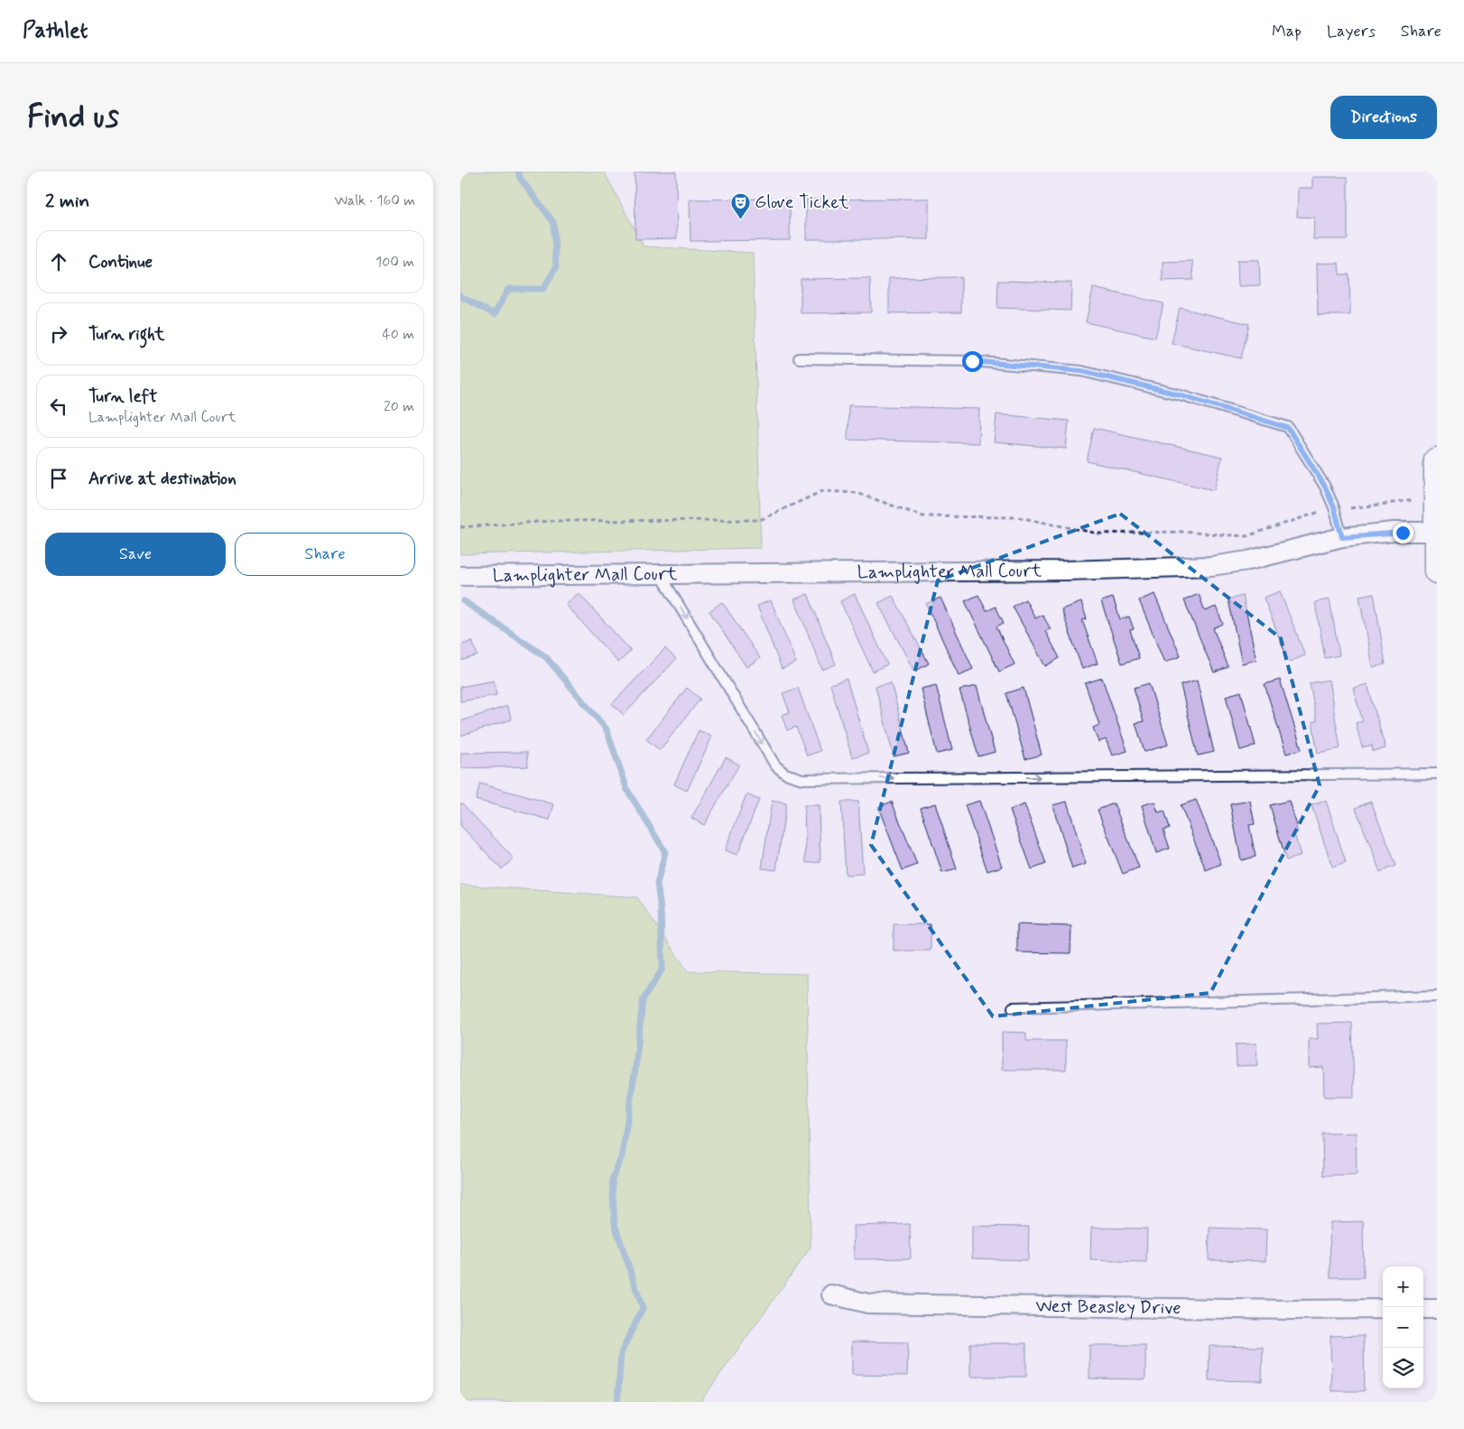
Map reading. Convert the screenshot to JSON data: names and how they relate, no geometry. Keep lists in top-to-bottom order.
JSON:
{
  "streets": {
    "street": ["Lamplighter Mall Court", "West Beasley Drive"]
  },
  "places": {
    "theatre": ["Glove Ticket"]
  },
  "page": {
    "header": "Pathlet",
    "nav": ["Map", "Layers", "Share"],
    "buttons": [
      "Directions",
      ["Save", "Share"]
    ],
    "title": "Find us",
    "heading": ["2 min", "Walk · 160 m"],
    "list": [
      ["Continue", "100 m"],
      ["Turn right", "40 m"],
      ["Turn left", "Lamplighter Mall Court", "20 m"],
      "Arrive at destination"
    ],
    "map_buttons": ["+", "−"]
  }
}
